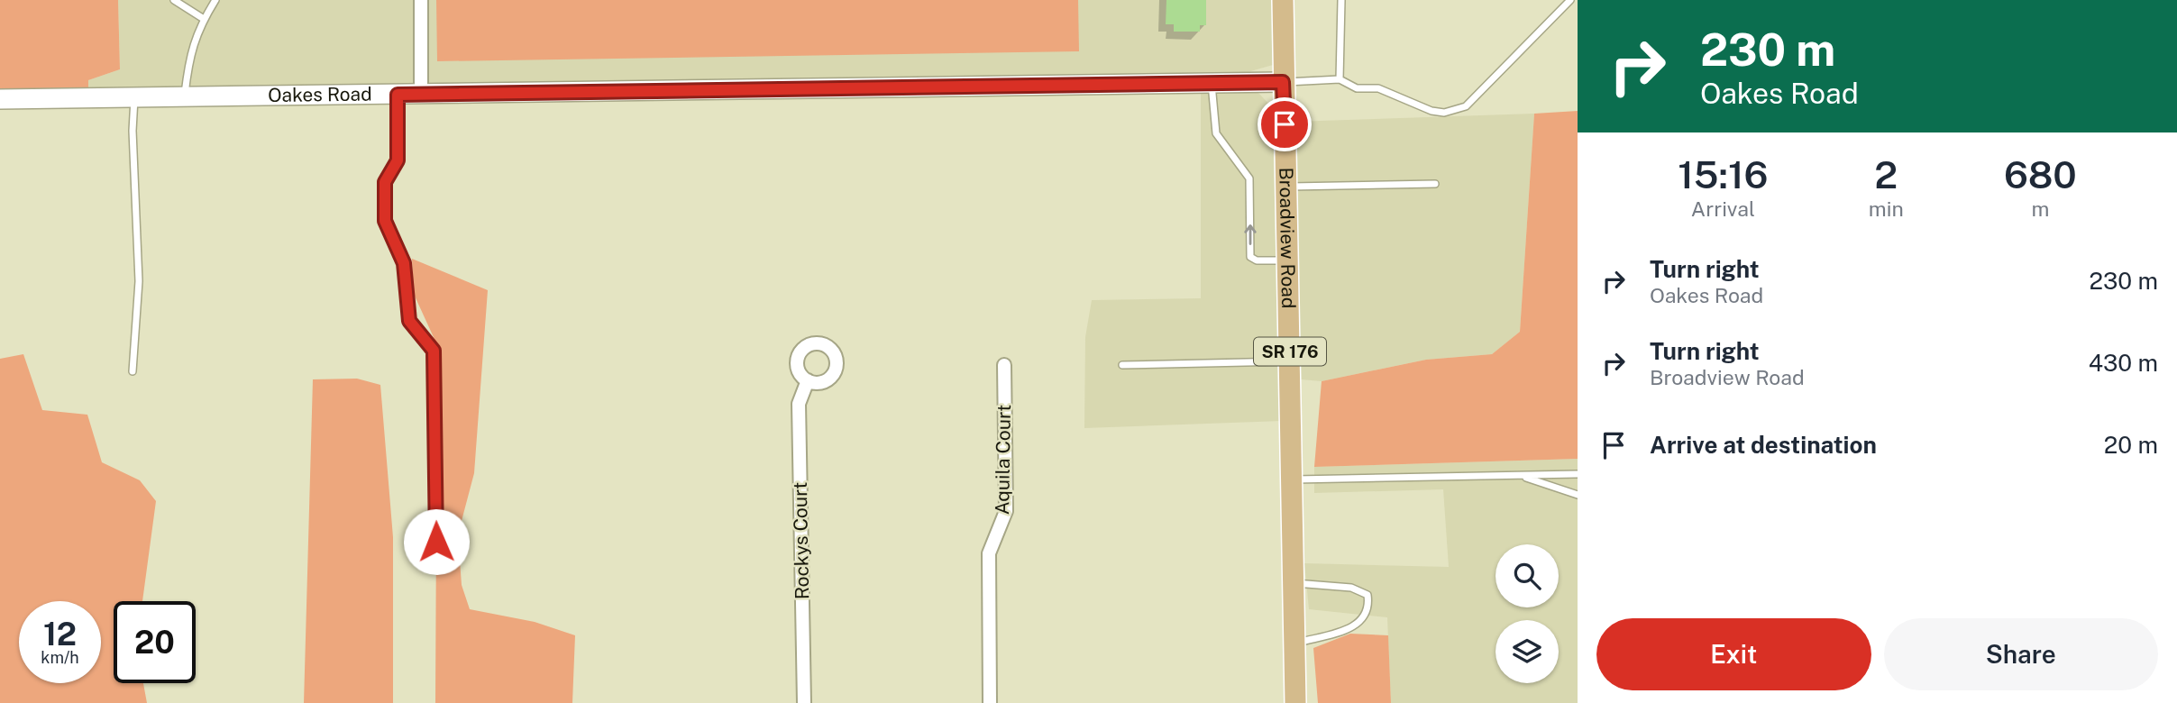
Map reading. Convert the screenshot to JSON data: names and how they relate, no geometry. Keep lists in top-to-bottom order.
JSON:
{
  "streets": {
    "main road": ["Broadview Road", "SR 176"],
    "street": ["Oakes Road", "Aquila Court", "Rockys Court"]
  },
  "crossings": [
    ["Oakes Road", "Broadview Road"]
  ],
  "page": {
    "turn": ["230 m", "Oakes Road"],
    "eta": [
      "15:16",
      "Arrival",
      "2",
      "min",
      "680",
      "m"
    ],
    "list": [
      {
        "name": "Turn right",
        "note": "Oakes Road",
        "value": "230 m"
      },
      {
        "name": "Turn right",
        "note": "Broadview Road",
        "value": "430 m"
      },
      {
        "name": "Arrive at destination",
        "value": "20 m"
      }
    ],
    "speed": "12 km/h",
    "limit": "20",
    "buttons": ["Exit", "Share"]
  }
}
